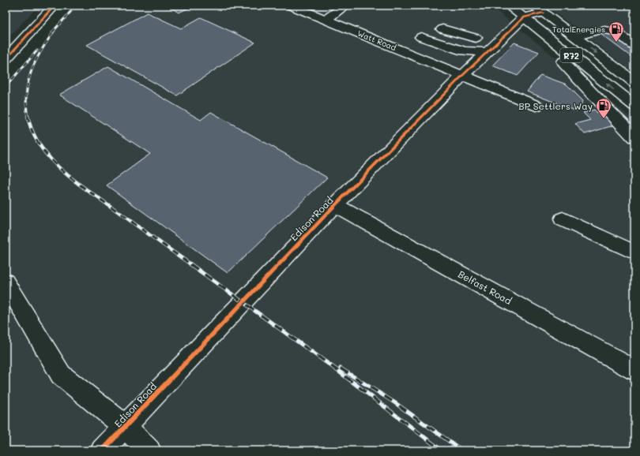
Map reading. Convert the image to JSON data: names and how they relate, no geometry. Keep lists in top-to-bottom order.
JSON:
{
  "streets": {
    "street": [
      "Watt Road",
      "R72",
      "Edison Road",
      "Belfast Road"
    ]
  },
  "crossings": [
    ["Watt Road", "Edison Road"],
    ["R72", "Edison Road"],
    ["Edison Road", "Belfast Road"]
  ],
  "places": {
    "fuel station": ["TotalEnergies", "BP Settlers Way"]
  }
}
